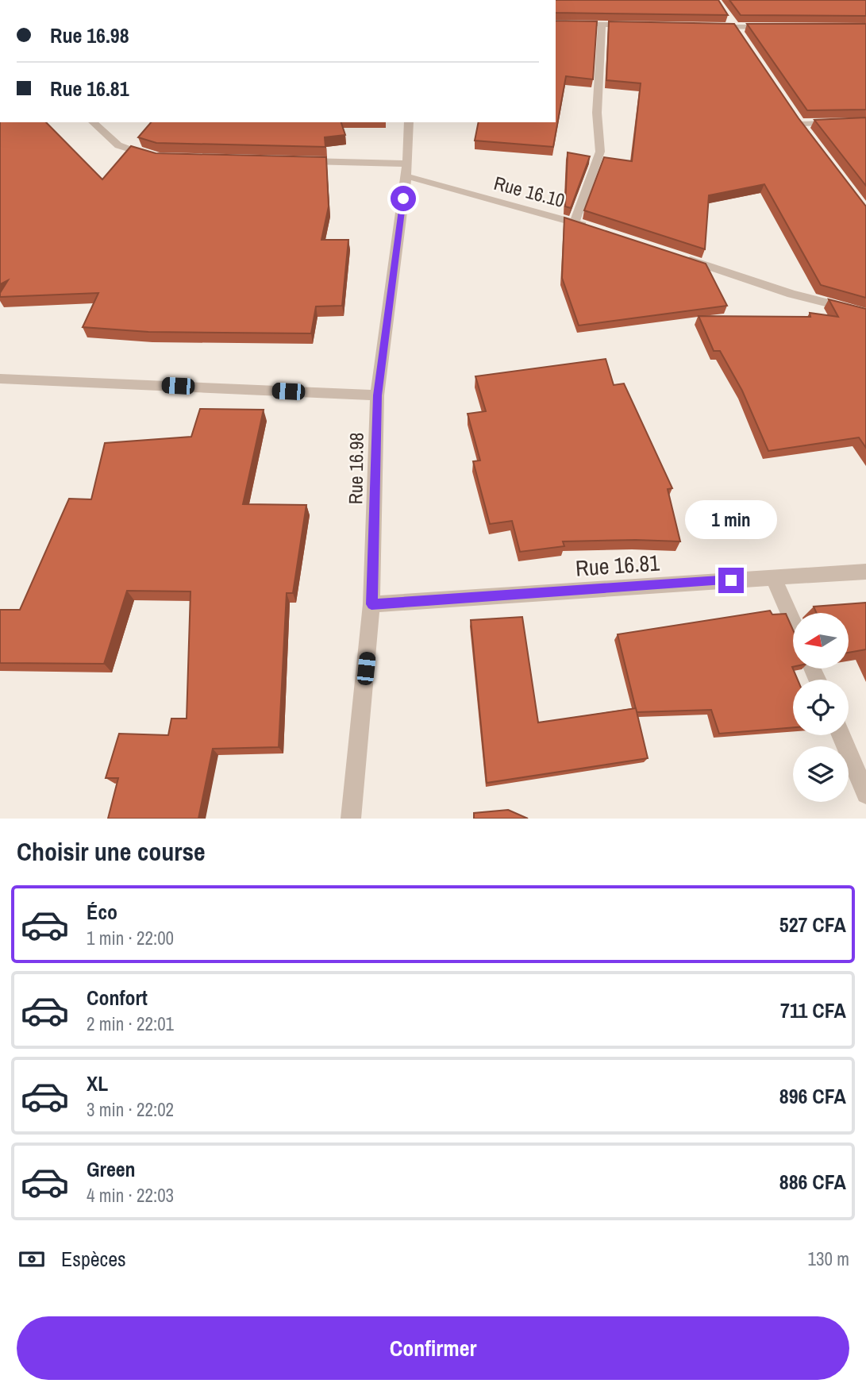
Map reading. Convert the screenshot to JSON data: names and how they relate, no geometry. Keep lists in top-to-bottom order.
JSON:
{
  "streets": {
    "street": ["Rue 16.10", "Rue 16.98", "Rue 16.81"]
  },
  "crossings": [
    ["Rue 16.10", "Rue 16.98"],
    ["Rue 16.98", "Rue 16.81"]
  ],
  "north": "left",
  "page": {
    "banner": ["Rue 16.98", "Rue 16.81"],
    "bubble": "1 min",
    "heading": "Choisir une course",
    "list": [
      {
        "name": "Éco",
        "note": "1 min · 22:00",
        "value": "527 CFA"
      },
      {
        "name": "Confort",
        "note": "2 min · 22:01",
        "value": "711 CFA"
      },
      {
        "name": "XL",
        "note": "3 min · 22:02",
        "value": "896 CFA"
      },
      {
        "name": "Green",
        "note": "4 min · 22:03",
        "value": "886 CFA"
      }
    ],
    "pay": ["Espèces", "130 m"],
    "buttons": "Confirmer"
  }
}
